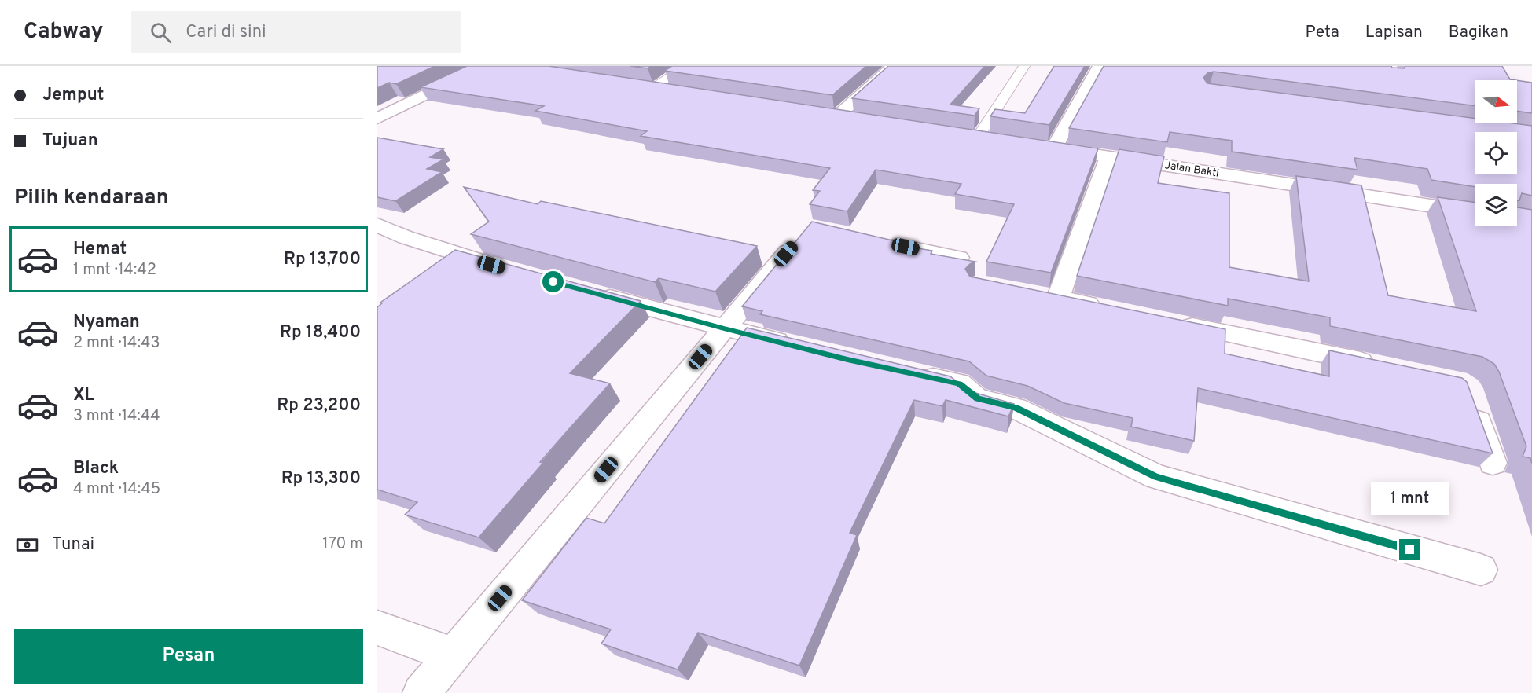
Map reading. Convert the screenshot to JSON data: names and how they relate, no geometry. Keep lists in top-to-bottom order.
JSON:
{
  "streets": {
    "street": ["Jalan Bakti"]
  },
  "north": "right",
  "page": {
    "header": "Cabway",
    "search": "Cari di sini",
    "nav": ["Peta", "Lapisan", "Bagikan"],
    "banner": ["Jemput", "Tujuan"],
    "heading": "Pilih kendaraan",
    "list": [
      {
        "name": "Hemat",
        "note": "1 mnt · 14:42",
        "value": "Rp 13,700"
      },
      {
        "name": "Nyaman",
        "note": "2 mnt · 14:43",
        "value": "Rp 18,400"
      },
      {
        "name": "XL",
        "note": "3 mnt · 14:44",
        "value": "Rp 23,200"
      },
      {
        "name": "Black",
        "note": "4 mnt · 14:45",
        "value": "Rp 13,300"
      }
    ],
    "bubble": "1 mnt",
    "pay": ["Tunai", "170 m"],
    "buttons": "Pesan"
  }
}
